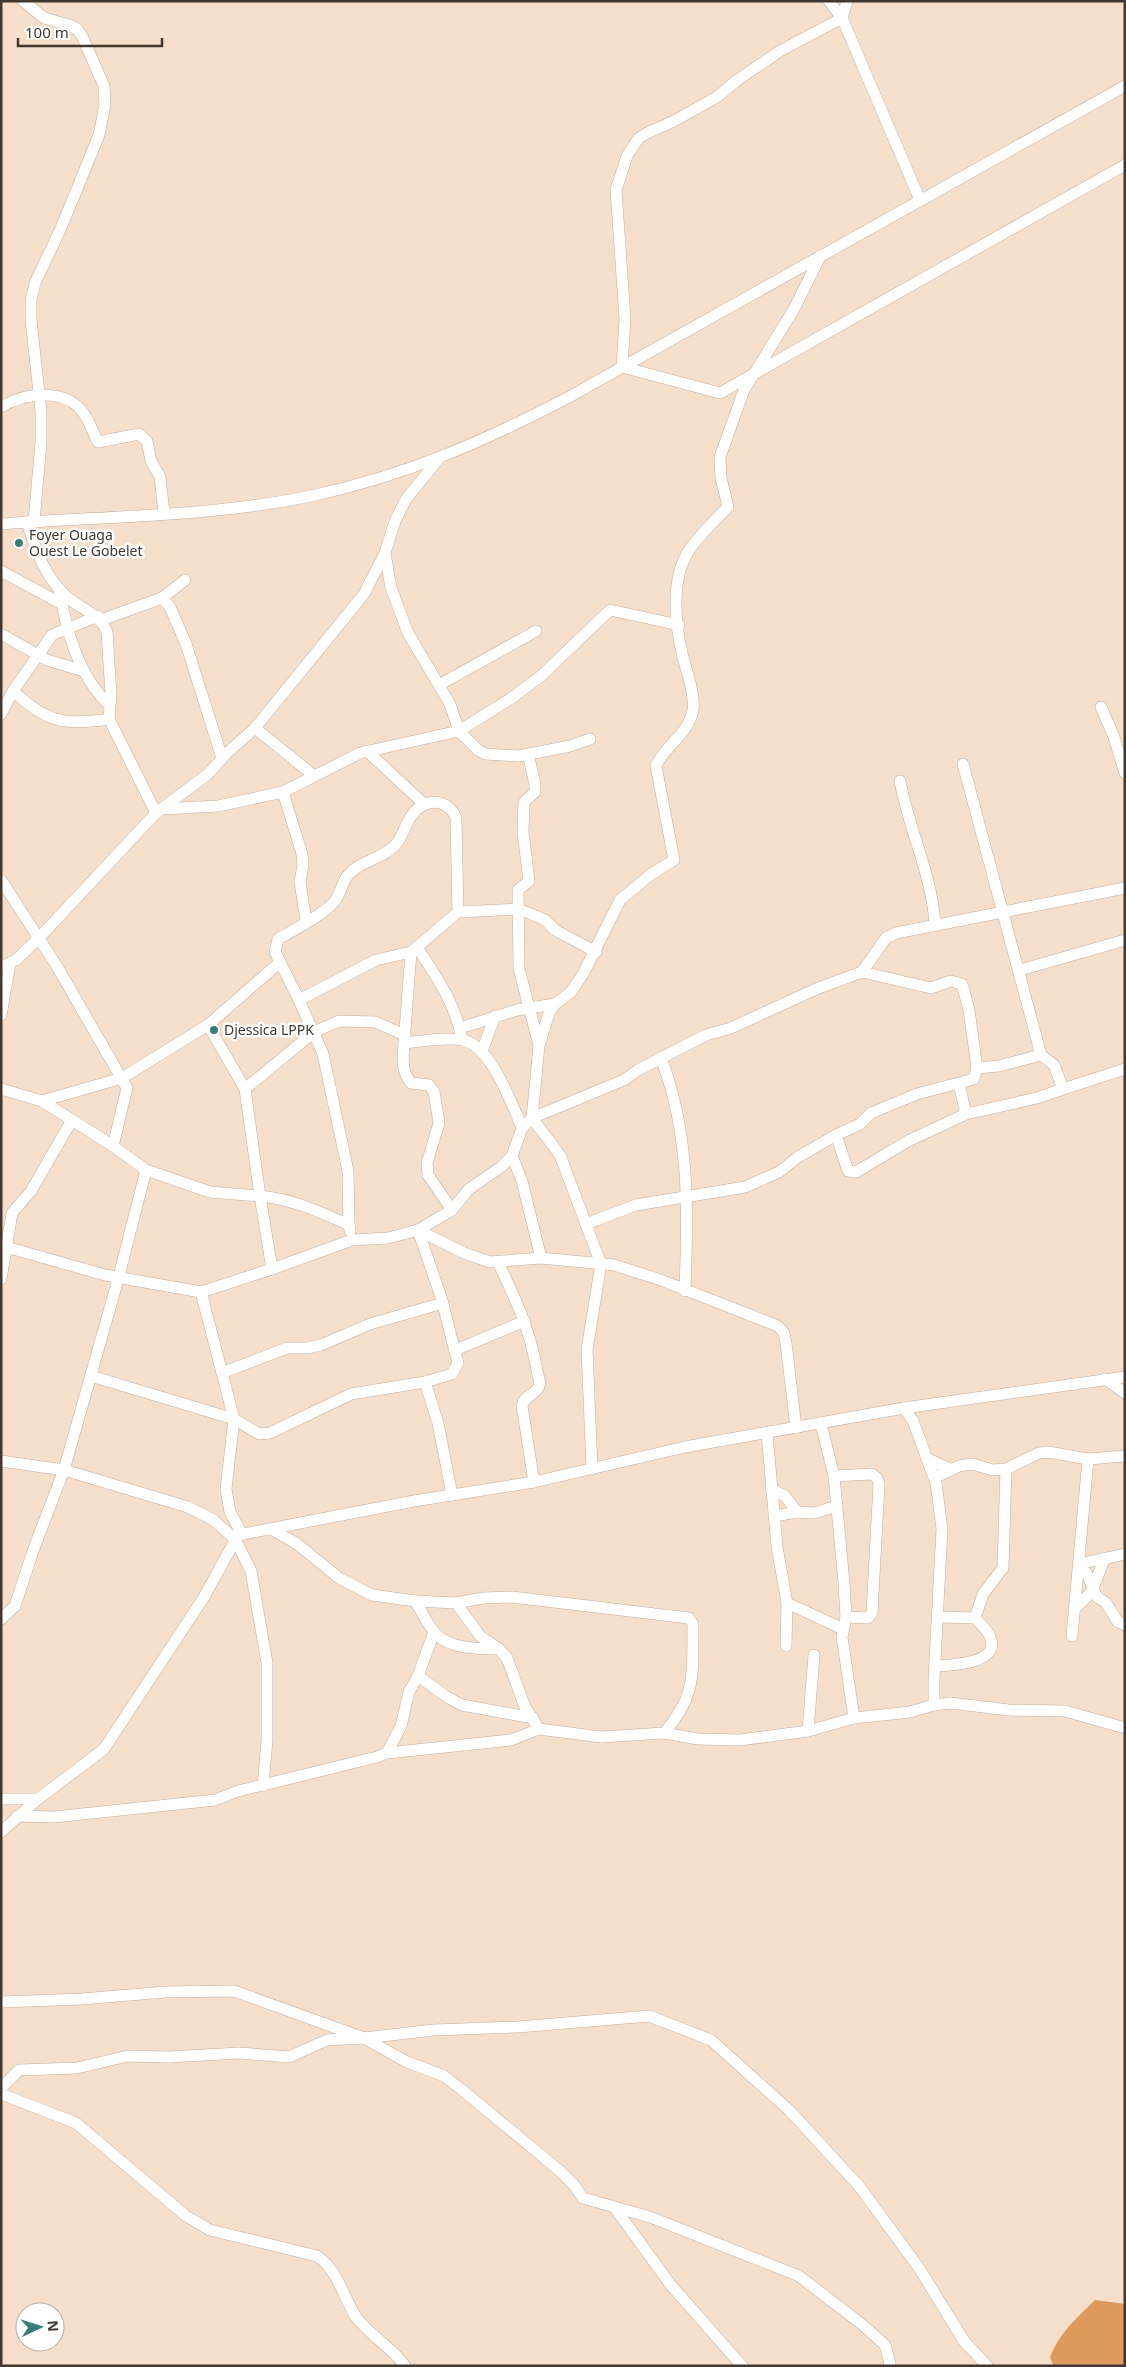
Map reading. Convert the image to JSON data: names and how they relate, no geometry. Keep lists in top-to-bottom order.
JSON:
{
  "places": ["Foyer Ouaga Ouest Le Gobelet", "Djessica LPPK"],
  "scale_bar": "100 m",
  "north": "right"
}
